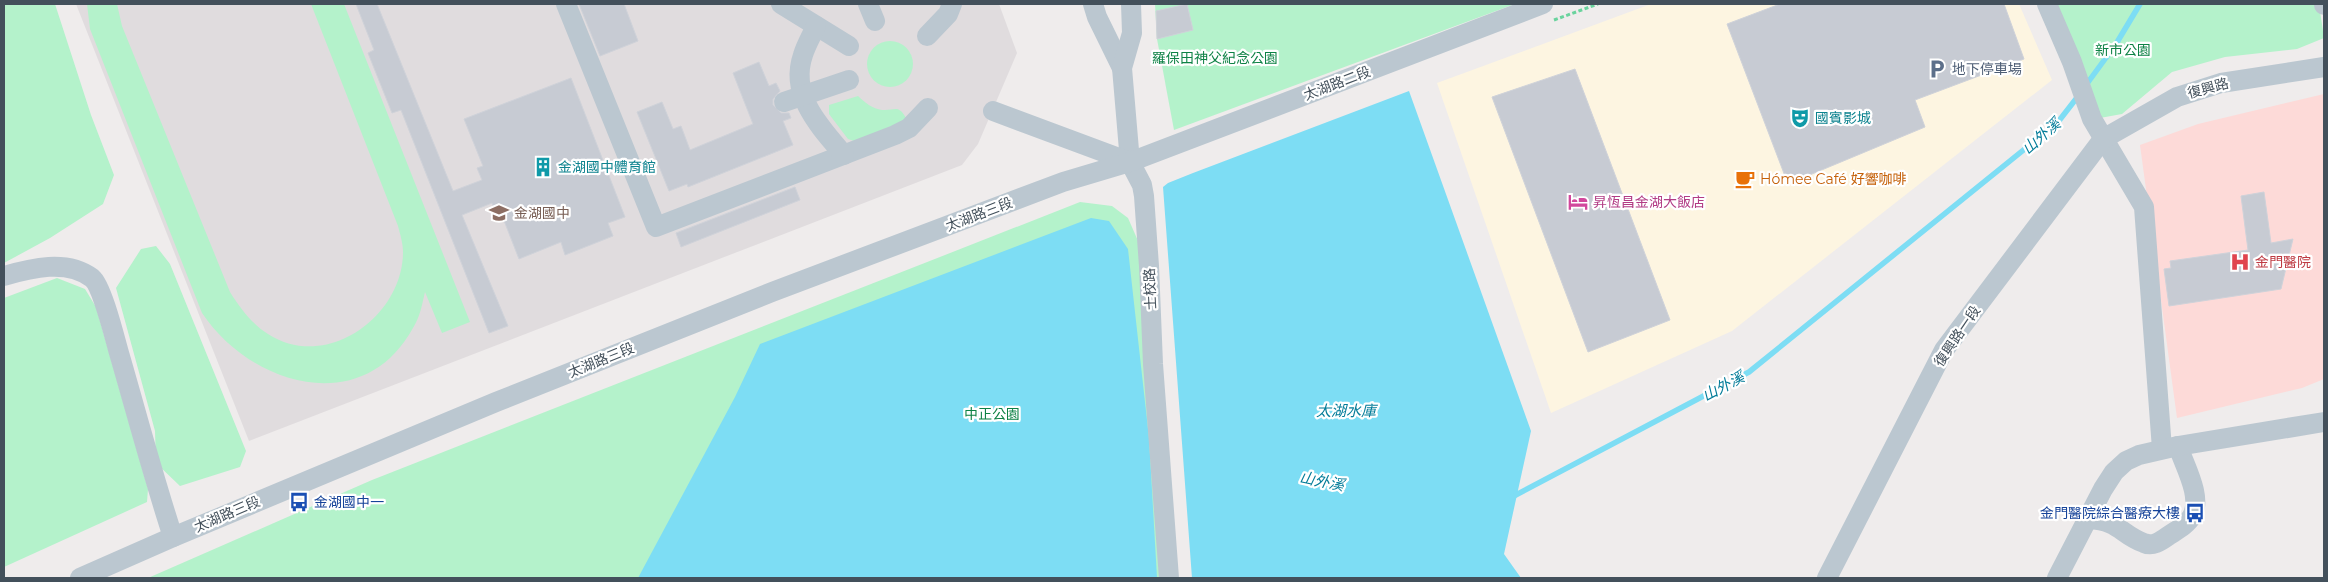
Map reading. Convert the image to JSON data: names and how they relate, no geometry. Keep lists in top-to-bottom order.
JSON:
{
  "streets": {
    "street": [
      "太湖路二段",
      "復興路",
      "太湖路三段",
      "士校路",
      "復興路一段"
    ]
  },
  "crossings": [
    ["太湖路二段", "太湖路三段"],
    ["太湖路二段", "士校路"],
    ["復興路", "復興路一段"],
    ["太湖路三段", "士校路"]
  ],
  "water": ["山外溪", "太湖水庫"],
  "parks": ["新市公園", "羅保田神父紀念公園", "中正公園"],
  "places": {
    "parking": ["地下停車場"],
    "theatre": ["國賓影城"],
    "building": ["金湖國中體育館"],
    "cafe": ["Hómee Café 好響咖啡"],
    "hotel": ["昇恆昌金湖大飯店"],
    "school or university": ["金湖國中"],
    "hospital": ["金門醫院"],
    "bus stop": ["金湖國中一", "金門醫院綜合醫療大樓"]
  }
}
